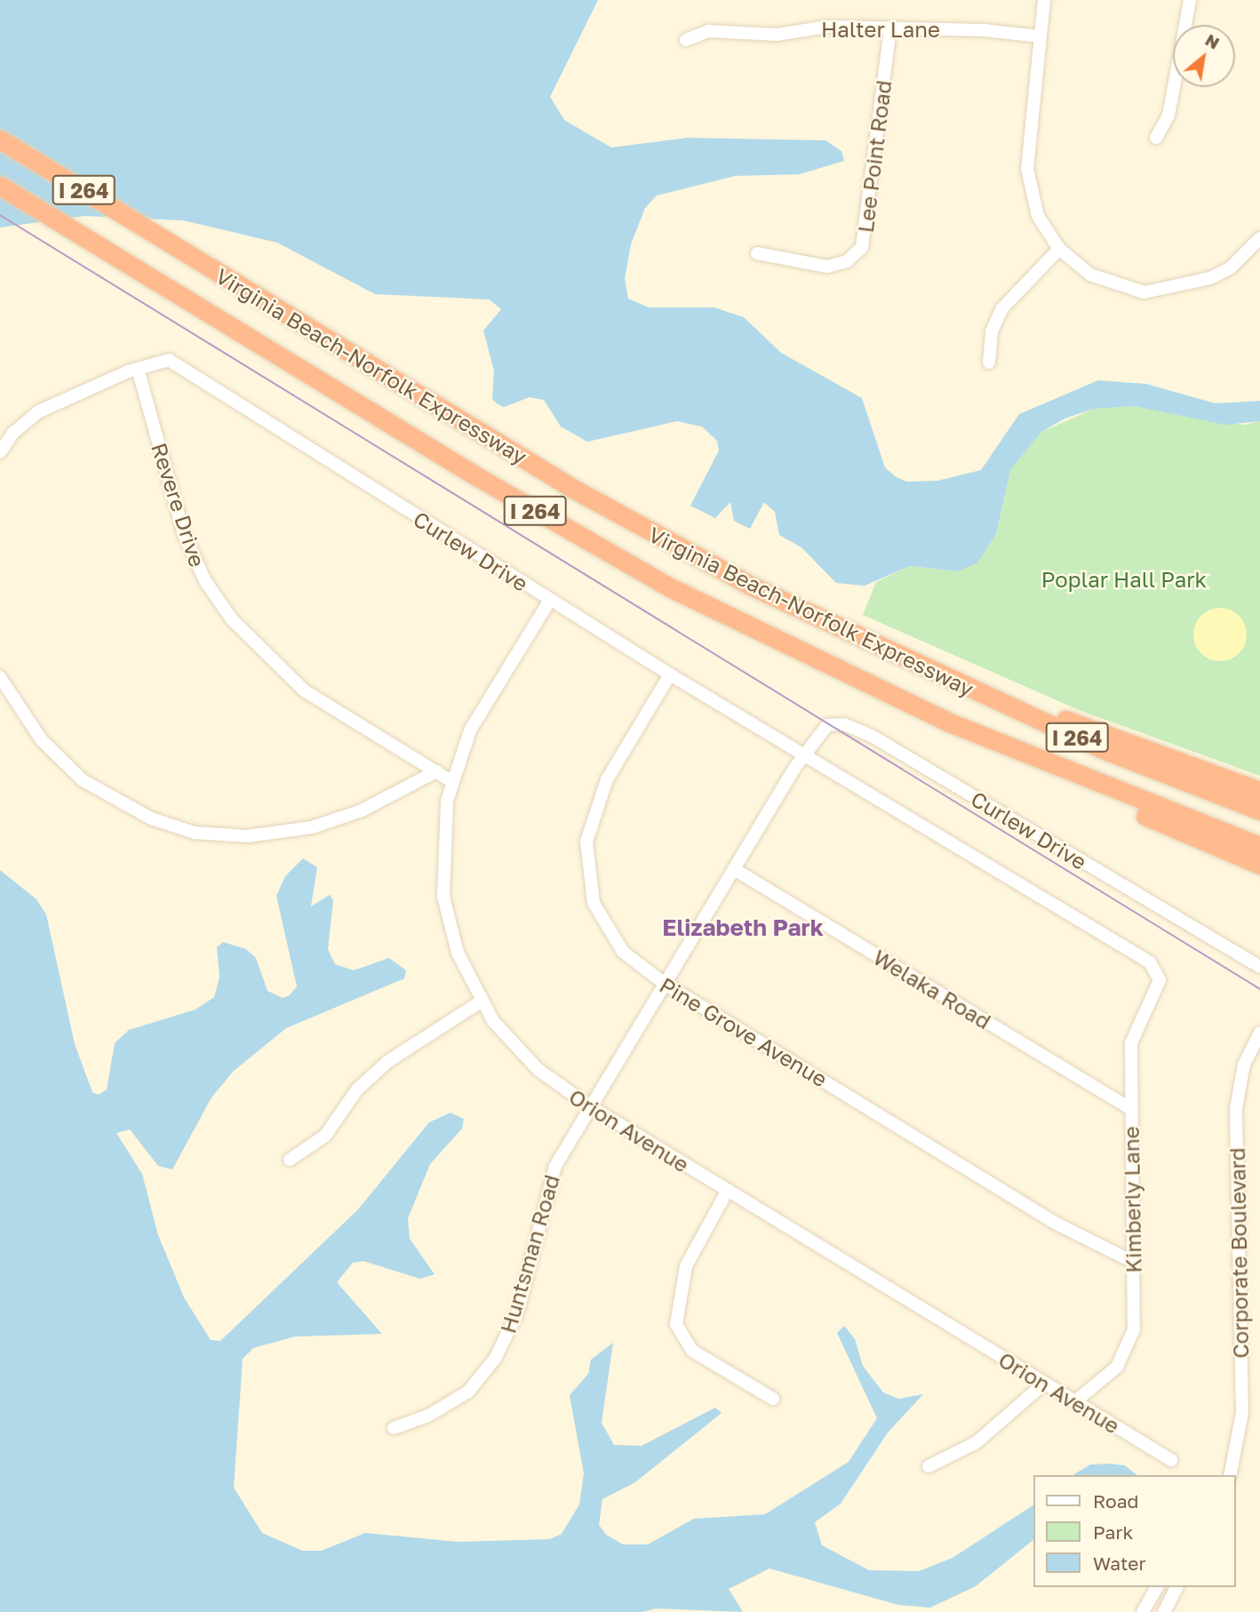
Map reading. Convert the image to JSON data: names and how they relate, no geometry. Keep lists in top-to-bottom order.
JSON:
{
  "streets": {
    "highway": ["I 264", "Virginia Beach-Norfolk Expressway"],
    "street": [
      "Halter Lane",
      "Lee Point Road",
      "Revere Drive",
      "Curlew Drive",
      "Welaka Road",
      "Pine Grove Avenue",
      "Orion Avenue",
      "Kimberly Lane",
      "Corporate Boulevard",
      "Huntsman Road"
    ]
  },
  "crossings": [
    ["Halter Lane", "Lee Point Road"],
    ["Revere Drive", "Curlew Drive"],
    ["Revere Drive", "Orion Avenue"],
    ["Curlew Drive", "Pine Grove Avenue"],
    ["Curlew Drive", "Orion Avenue"],
    ["Curlew Drive", "Kimberly Lane"],
    ["Curlew Drive", "Huntsman Road"],
    ["Welaka Road", "Kimberly Lane"],
    ["Welaka Road", "Huntsman Road"],
    ["Pine Grove Avenue", "Kimberly Lane"],
    ["Pine Grove Avenue", "Huntsman Road"],
    ["Orion Avenue", "Kimberly Lane"],
    ["Orion Avenue", "Huntsman Road"]
  ],
  "districts": ["Elizabeth Park"],
  "parks": ["Poplar Hall Park"],
  "legend": ["Road", "Park", "Water"],
  "north": "top right"
}
